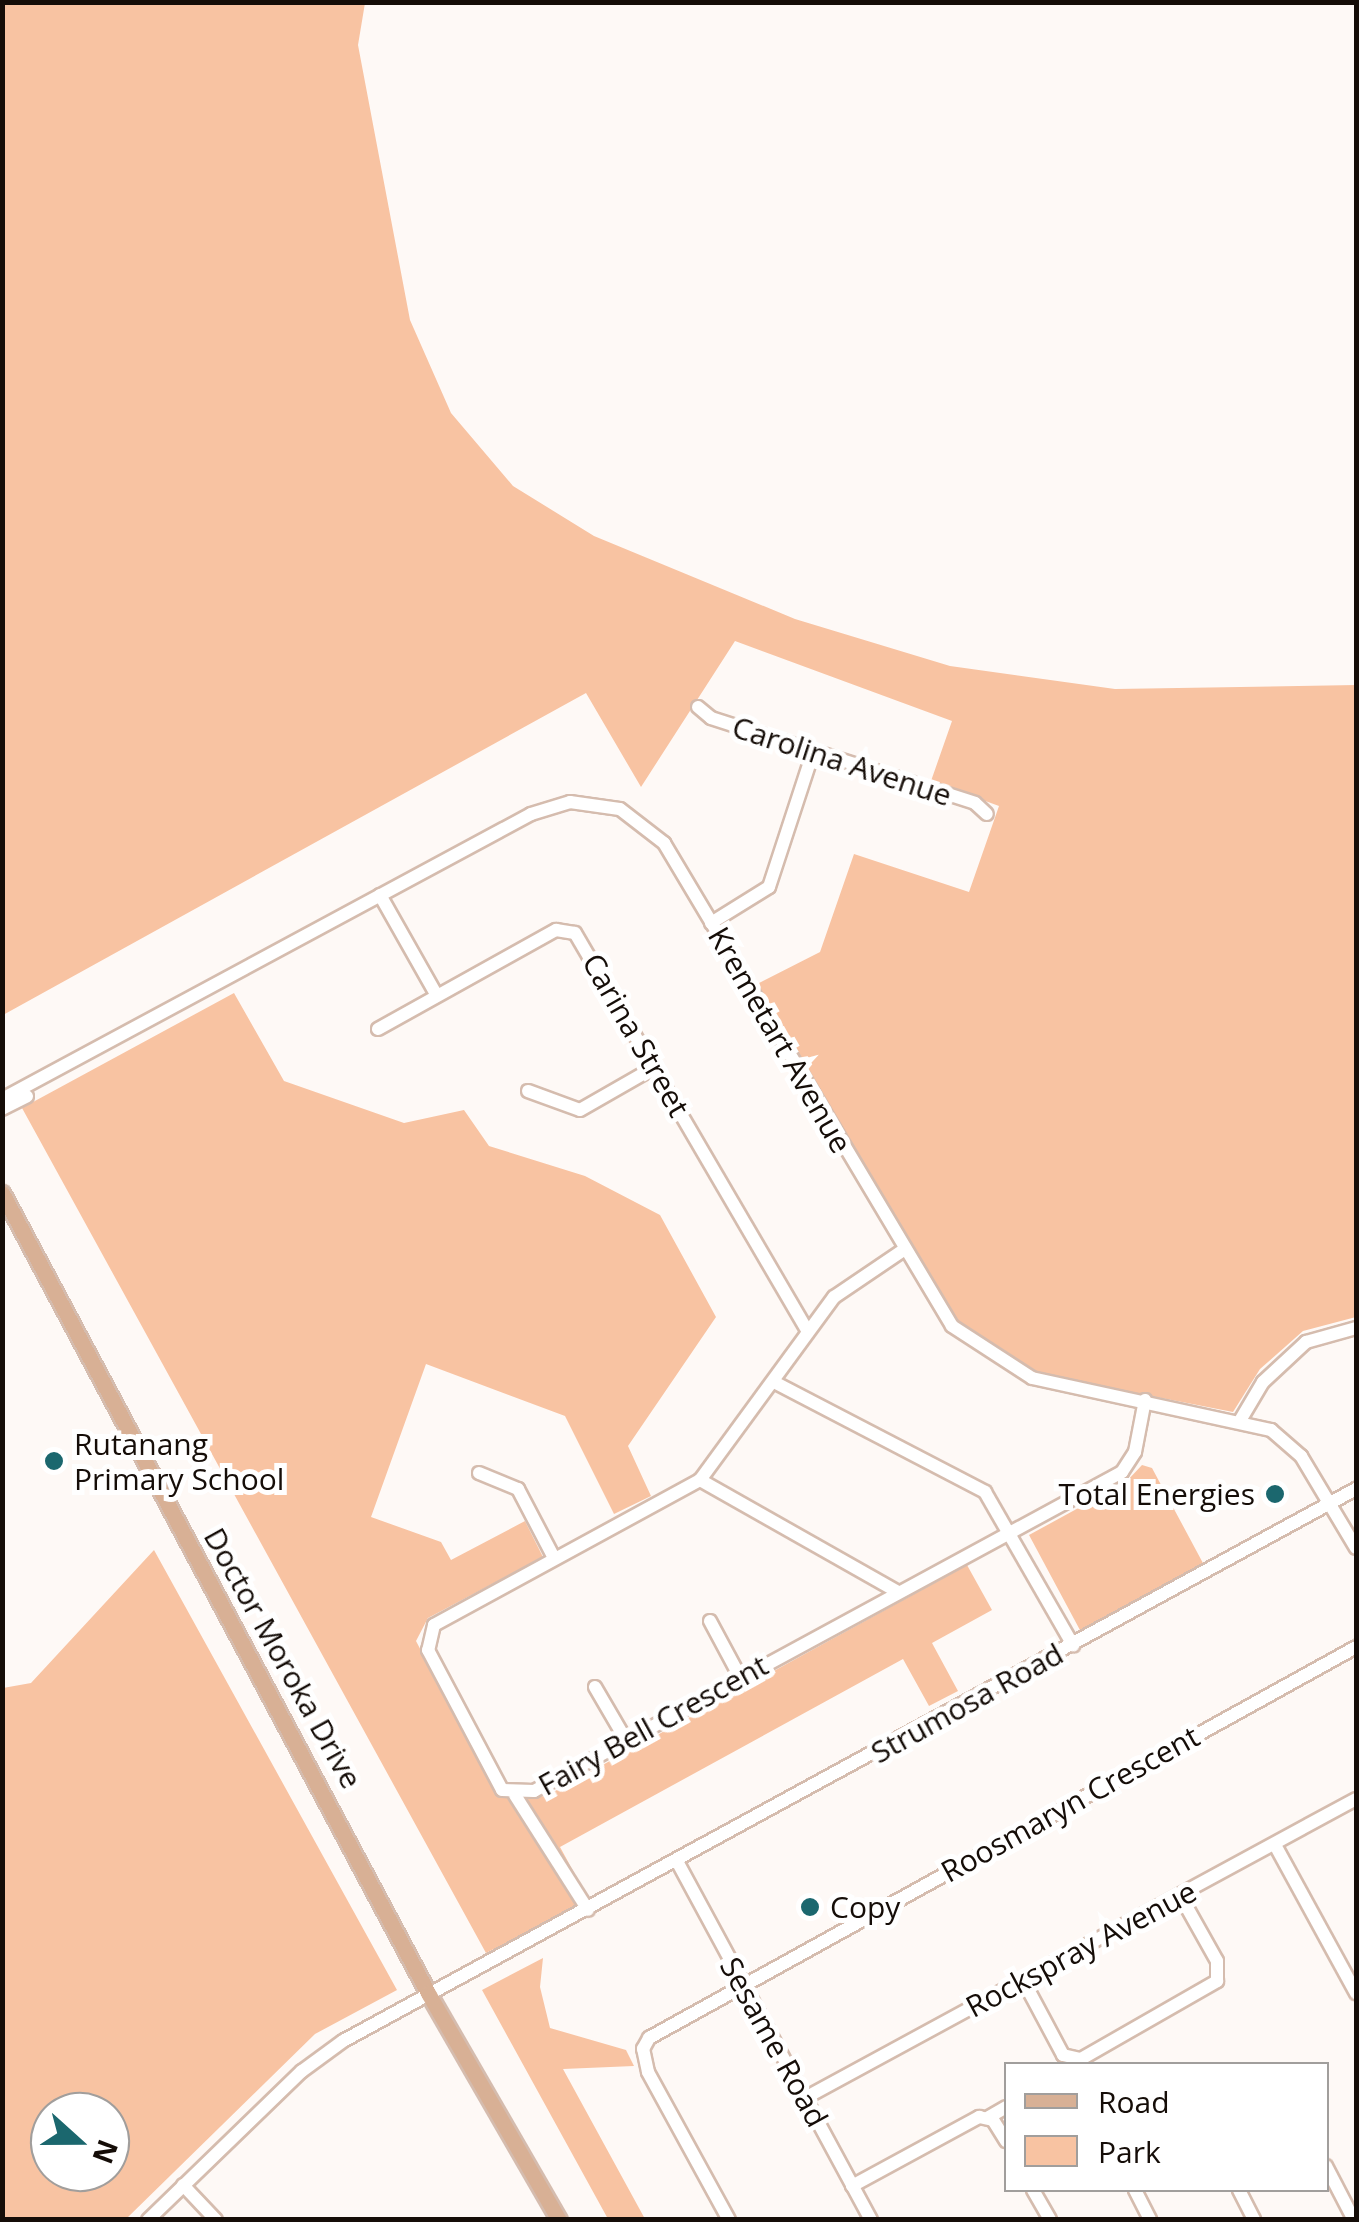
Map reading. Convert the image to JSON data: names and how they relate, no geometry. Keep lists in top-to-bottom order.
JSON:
{
  "streets": {
    "main road": ["Doctor Moroka Drive"],
    "street": [
      "Carolina Avenue",
      "Carina Street",
      "Kremetart Avenue",
      "Strumosa Road",
      "Fairy Bell Crescent",
      "Roosmaryn Crescent",
      "Rockspray Avenue",
      "Sesame Road"
    ]
  },
  "crossings": [
    ["Carina Street", "Fairy Bell Crescent"],
    ["Kremetart Avenue", "Strumosa Road"],
    ["Kremetart Avenue", "Fairy Bell Crescent"],
    ["Doctor Moroka Drive", "Strumosa Road"],
    ["Strumosa Road", "Sesame Road"],
    ["Roosmaryn Crescent", "Sesame Road"],
    ["Rockspray Avenue", "Sesame Road"]
  ],
  "places": ["Rutanang Primary School", "Total Energies", "Copy"],
  "legend": ["Road", "Park"],
  "north": "right"
}
